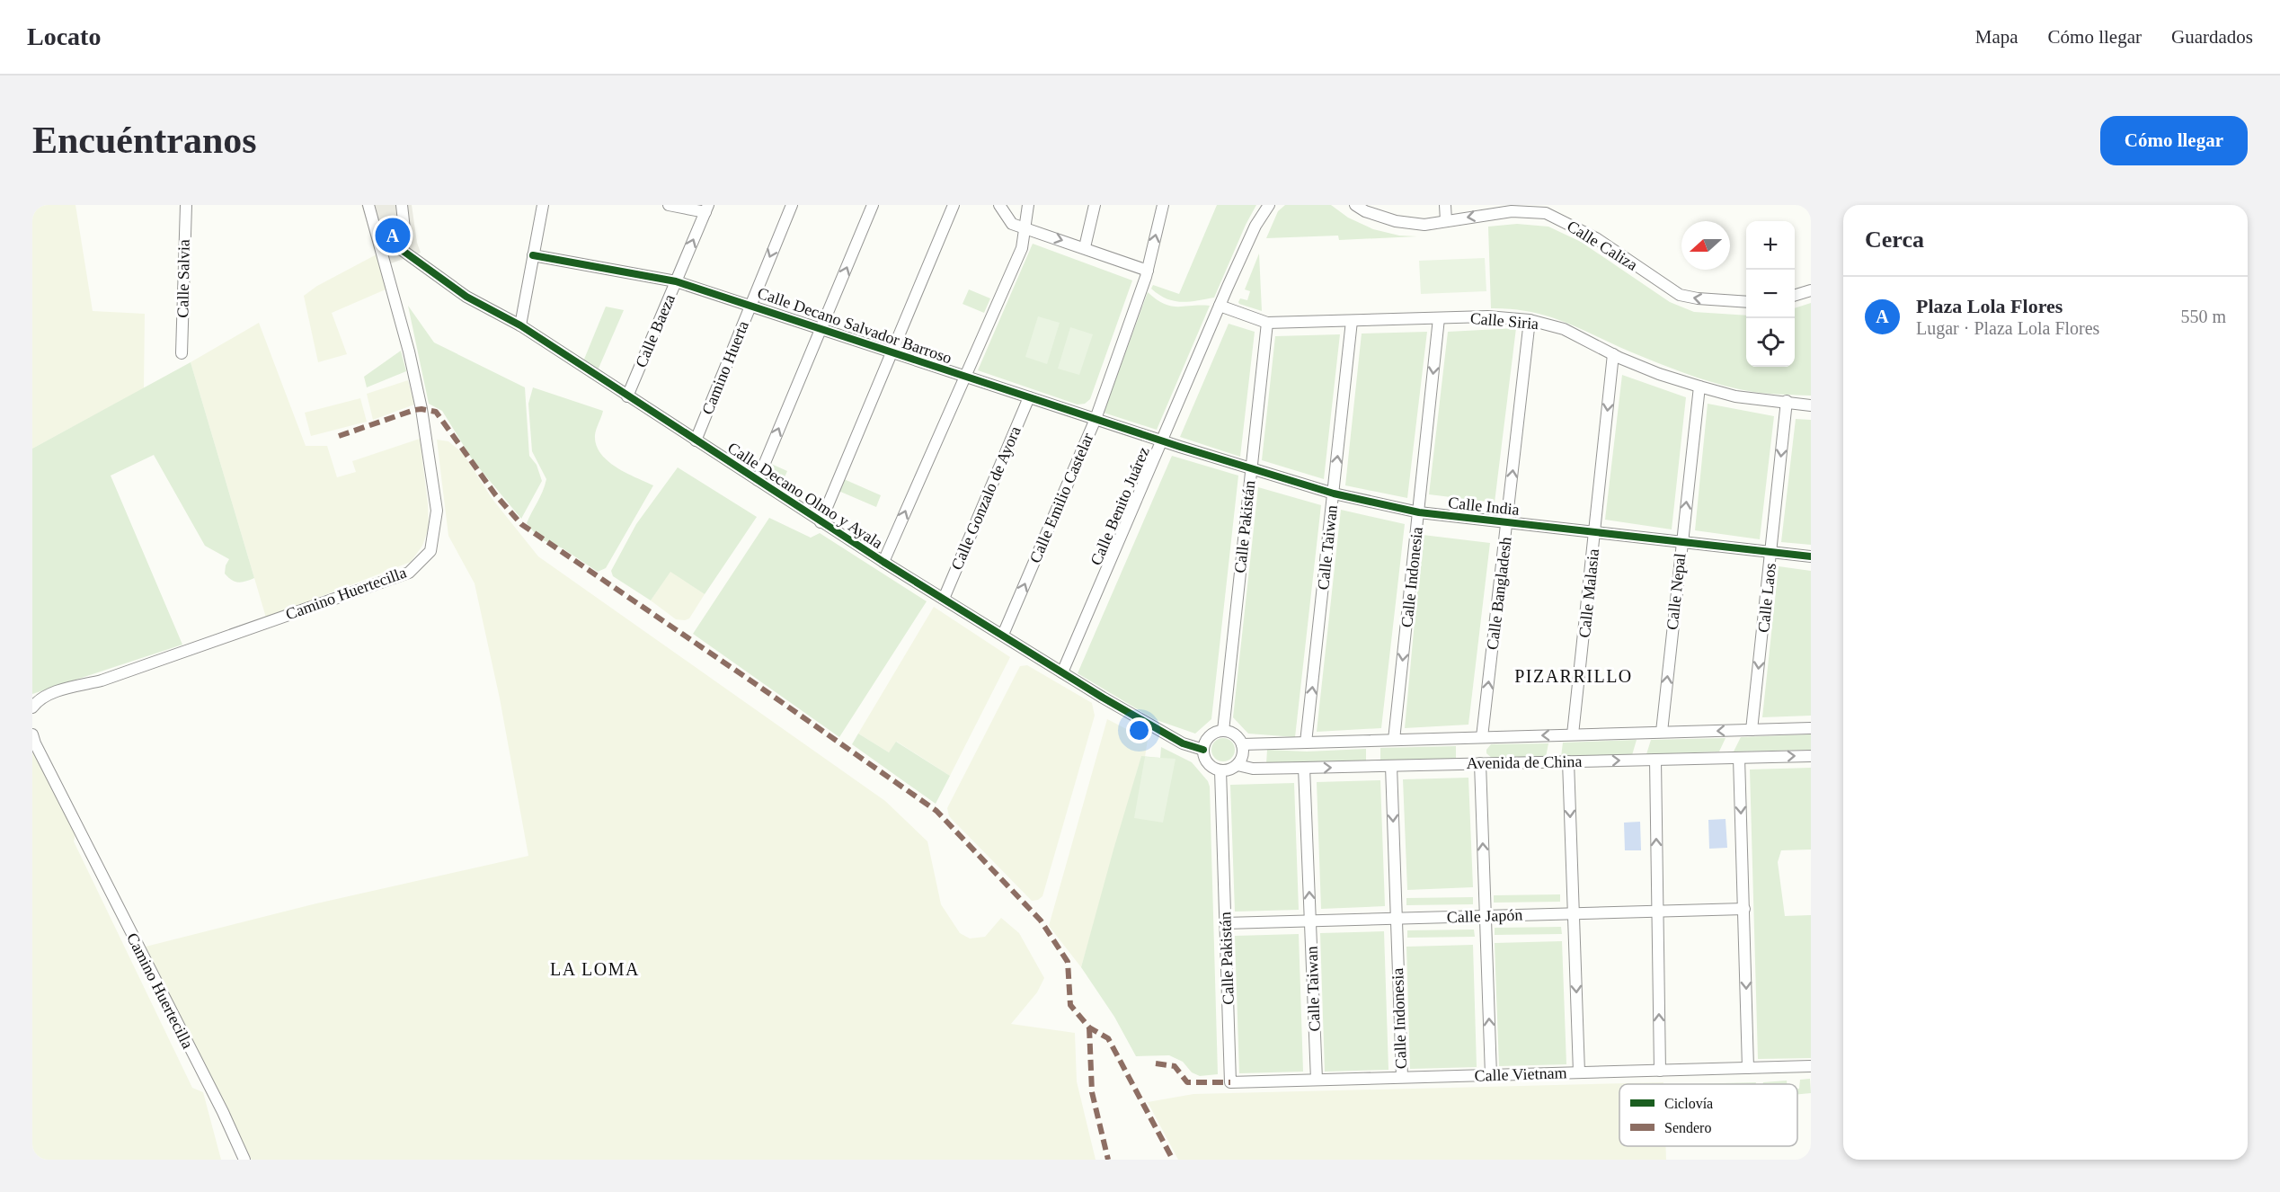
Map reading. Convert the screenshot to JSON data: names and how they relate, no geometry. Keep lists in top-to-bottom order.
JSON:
{
  "streets": {
    "street": [
      "Calle Caliza",
      "Calle Salvia",
      "Calle Siria",
      "Calle Decano Salvador Barroso",
      "Calle Baeza",
      "Camino Huerta",
      "Calle Decano Olmo y Ayala",
      "Calle Gonzalo de Ayora",
      "Calle Emilio Castelar",
      "Calle Benito Juárez",
      "Calle India",
      "Calle Pakistán",
      "Calle Taiwan",
      "Calle Indonesia",
      "Calle Nepal",
      "Camino Huertecilla",
      "Calle Bangladesh",
      "Calle Malasia",
      "Calle Laos",
      "Avenida de China",
      "Calle Japón",
      "Calle Vietnam"
    ]
  },
  "crossings": [
    ["Calle Siria", "Calle Benito Juárez"],
    ["Calle Siria", "Calle Pakistán"],
    ["Calle Siria", "Calle Taiwan"],
    ["Calle Siria", "Calle Indonesia"],
    ["Calle Siria", "Calle Nepal"],
    ["Calle Siria", "Calle Bangladesh"],
    ["Calle Siria", "Calle Malasia"],
    ["Calle Siria", "Calle Laos"],
    ["Calle Decano Salvador Barroso", "Calle Baeza"],
    ["Calle Decano Salvador Barroso", "Camino Huerta"],
    ["Calle Decano Salvador Barroso", "Calle Gonzalo de Ayora"],
    ["Calle Decano Salvador Barroso", "Calle Emilio Castelar"],
    ["Calle Decano Salvador Barroso", "Calle Benito Juárez"],
    ["Calle Decano Salvador Barroso", "Calle India"],
    ["Calle Baeza", "Calle Decano Olmo y Ayala"],
    ["Camino Huerta", "Calle Decano Olmo y Ayala"],
    ["Calle Decano Olmo y Ayala", "Calle Gonzalo de Ayora"],
    ["Calle Decano Olmo y Ayala", "Calle Emilio Castelar"],
    ["Calle Decano Olmo y Ayala", "Calle Benito Juárez"],
    ["Calle Decano Olmo y Ayala", "Calle Pakistán"],
    ["Calle Decano Olmo y Ayala", "Avenida de China"],
    ["Calle Benito Juárez", "Calle India"],
    ["Calle India", "Calle Pakistán"],
    ["Calle India", "Calle Taiwan"],
    ["Calle India", "Calle Indonesia"],
    ["Calle India", "Calle Nepal"],
    ["Calle India", "Calle Bangladesh"],
    ["Calle India", "Calle Malasia"],
    ["Calle India", "Calle Laos"],
    ["Calle Pakistán", "Avenida de China"],
    ["Calle Pakistán", "Calle Japón"],
    ["Calle Pakistán", "Calle Vietnam"],
    ["Calle Taiwan", "Avenida de China"],
    ["Calle Taiwan", "Calle Japón"],
    ["Calle Taiwan", "Calle Vietnam"],
    ["Calle Indonesia", "Avenida de China"],
    ["Calle Indonesia", "Calle Japón"],
    ["Calle Indonesia", "Calle Vietnam"],
    ["Calle Nepal", "Avenida de China"],
    ["Calle Bangladesh", "Avenida de China"],
    ["Calle Malasia", "Avenida de China"],
    ["Calle Laos", "Avenida de China"]
  ],
  "one_way": [
    "Calle Caliza",
    "Calle Baeza",
    "Calle Emilio Castelar",
    "Calle Taiwan",
    "Calle Indonesia",
    "Calle Nepal",
    "Calle Bangladesh",
    "Calle Malasia",
    "Calle Laos"
  ],
  "districts": ["PIZARRILLO", "LA LOMA"],
  "legend": ["Ciclovía", "Sendero"],
  "north": "left",
  "page": {
    "header": "Locato",
    "nav": ["Mapa", "Cómo llegar", "Guardados"],
    "buttons": "Cómo llegar",
    "title": "Encuéntranos",
    "heading": "Cerca",
    "pins": "A",
    "map_buttons": ["+", "−"],
    "list": [
      {
        "mark": "A",
        "name": "Plaza Lola Flores",
        "note": "Lugar · Plaza Lola Flores",
        "value": "550 m"
      }
    ]
  }
}
